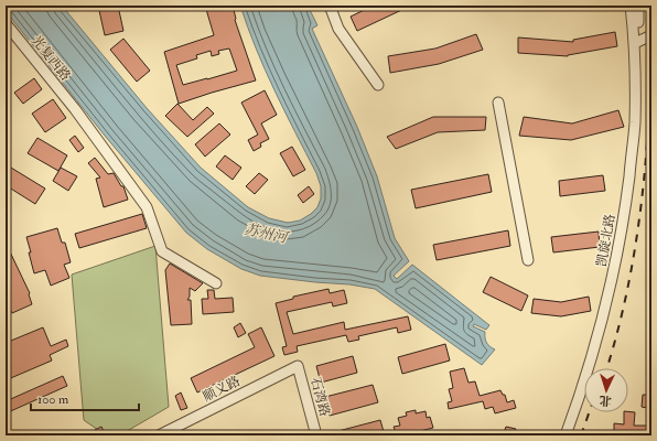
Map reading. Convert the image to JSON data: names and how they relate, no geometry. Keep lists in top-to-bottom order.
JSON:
{
  "streets": {
    "street": [
      "光复西路",
      "凯旋北路",
      "顺义路",
      "石湾路"
    ]
  },
  "crossings": [
    ["顺义路", "石湾路"]
  ],
  "water": ["苏州河"],
  "scale_bar": "100 m",
  "north": "bottom"
}
